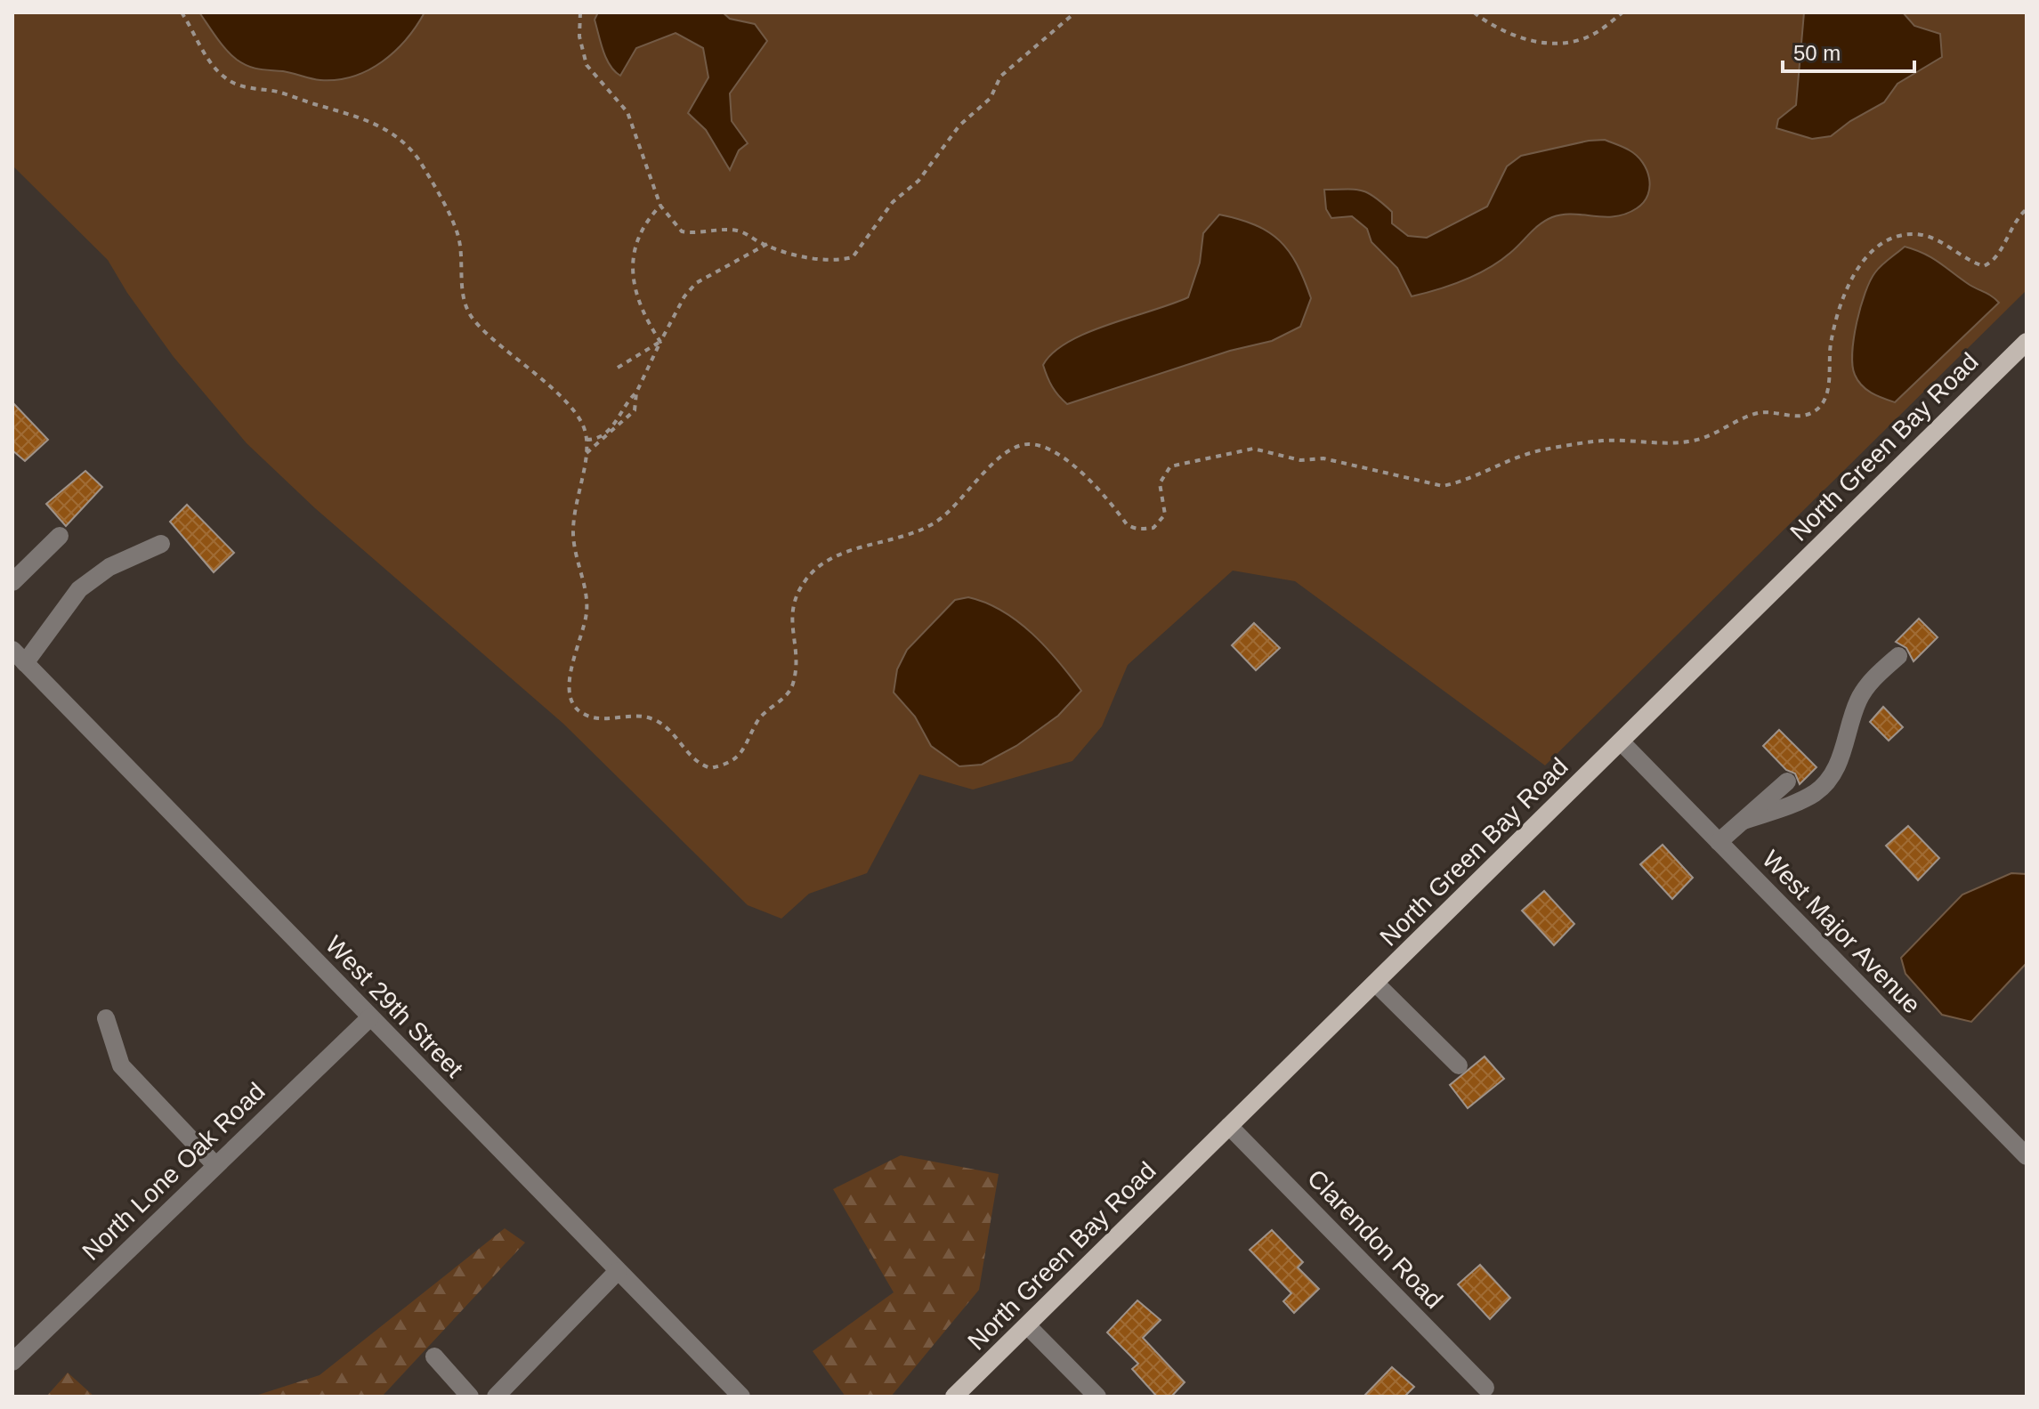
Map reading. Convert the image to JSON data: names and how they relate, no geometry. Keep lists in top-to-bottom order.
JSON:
{
  "streets": {
    "main road": ["North Green Bay Road"],
    "street": [
      "West Major Avenue",
      "West 29th Street",
      "North Lone Oak Road",
      "Clarendon Road"
    ]
  },
  "crossings": [
    ["North Green Bay Road", "West Major Avenue"],
    ["North Green Bay Road", "Clarendon Road"],
    ["West 29th Street", "North Lone Oak Road"]
  ],
  "scale_bar": "50 m"
}
